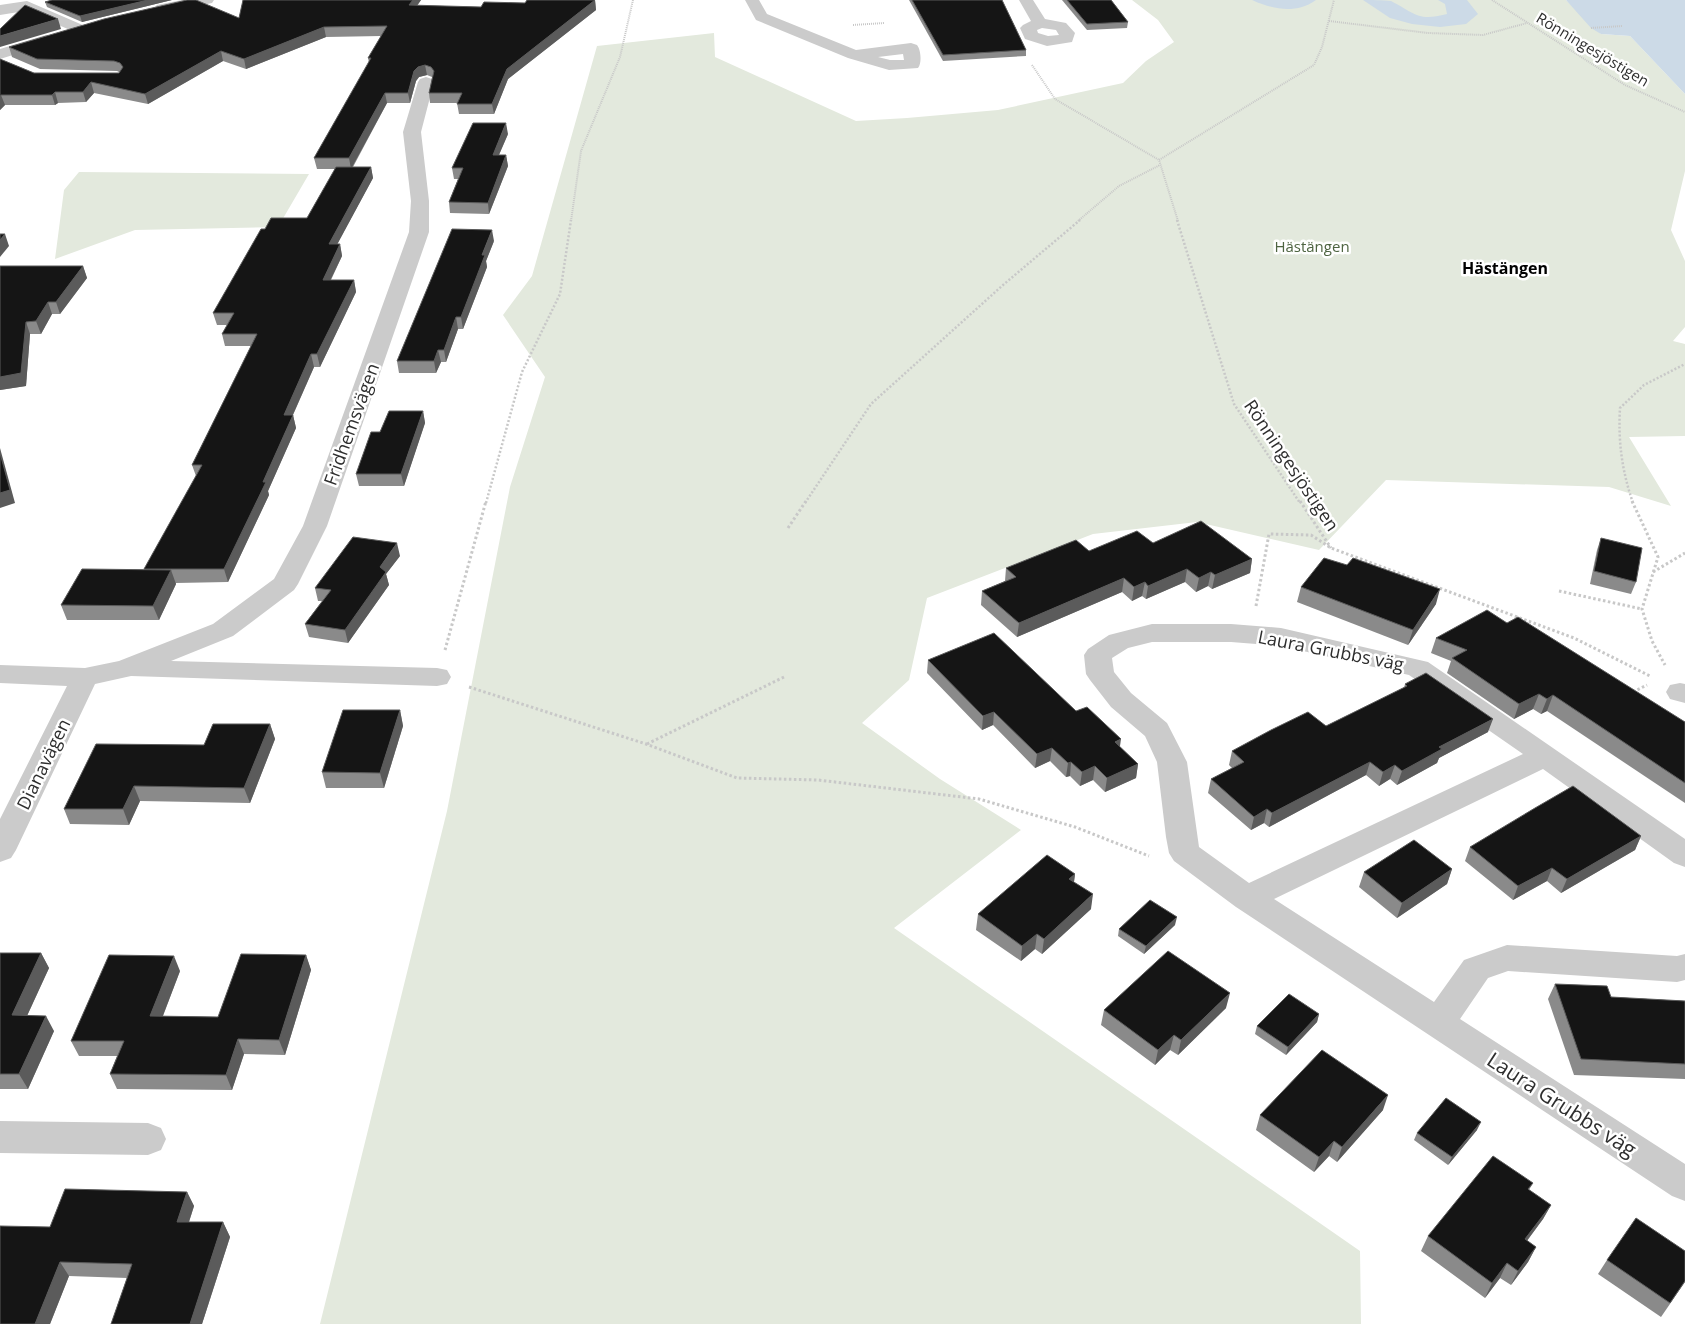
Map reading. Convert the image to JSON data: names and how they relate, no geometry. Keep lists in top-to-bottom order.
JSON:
{
  "streets": {
    "street": ["Fridhemsvägen", "Laura Grubbs väg", "Dianavägen"],
    "path": ["Rönningesjöstigen"]
  },
  "crossings": [
    ["Fridhemsvägen", "Dianavägen"]
  ],
  "districts": ["Hästängen"],
  "parks": ["Hästängen"]
}
